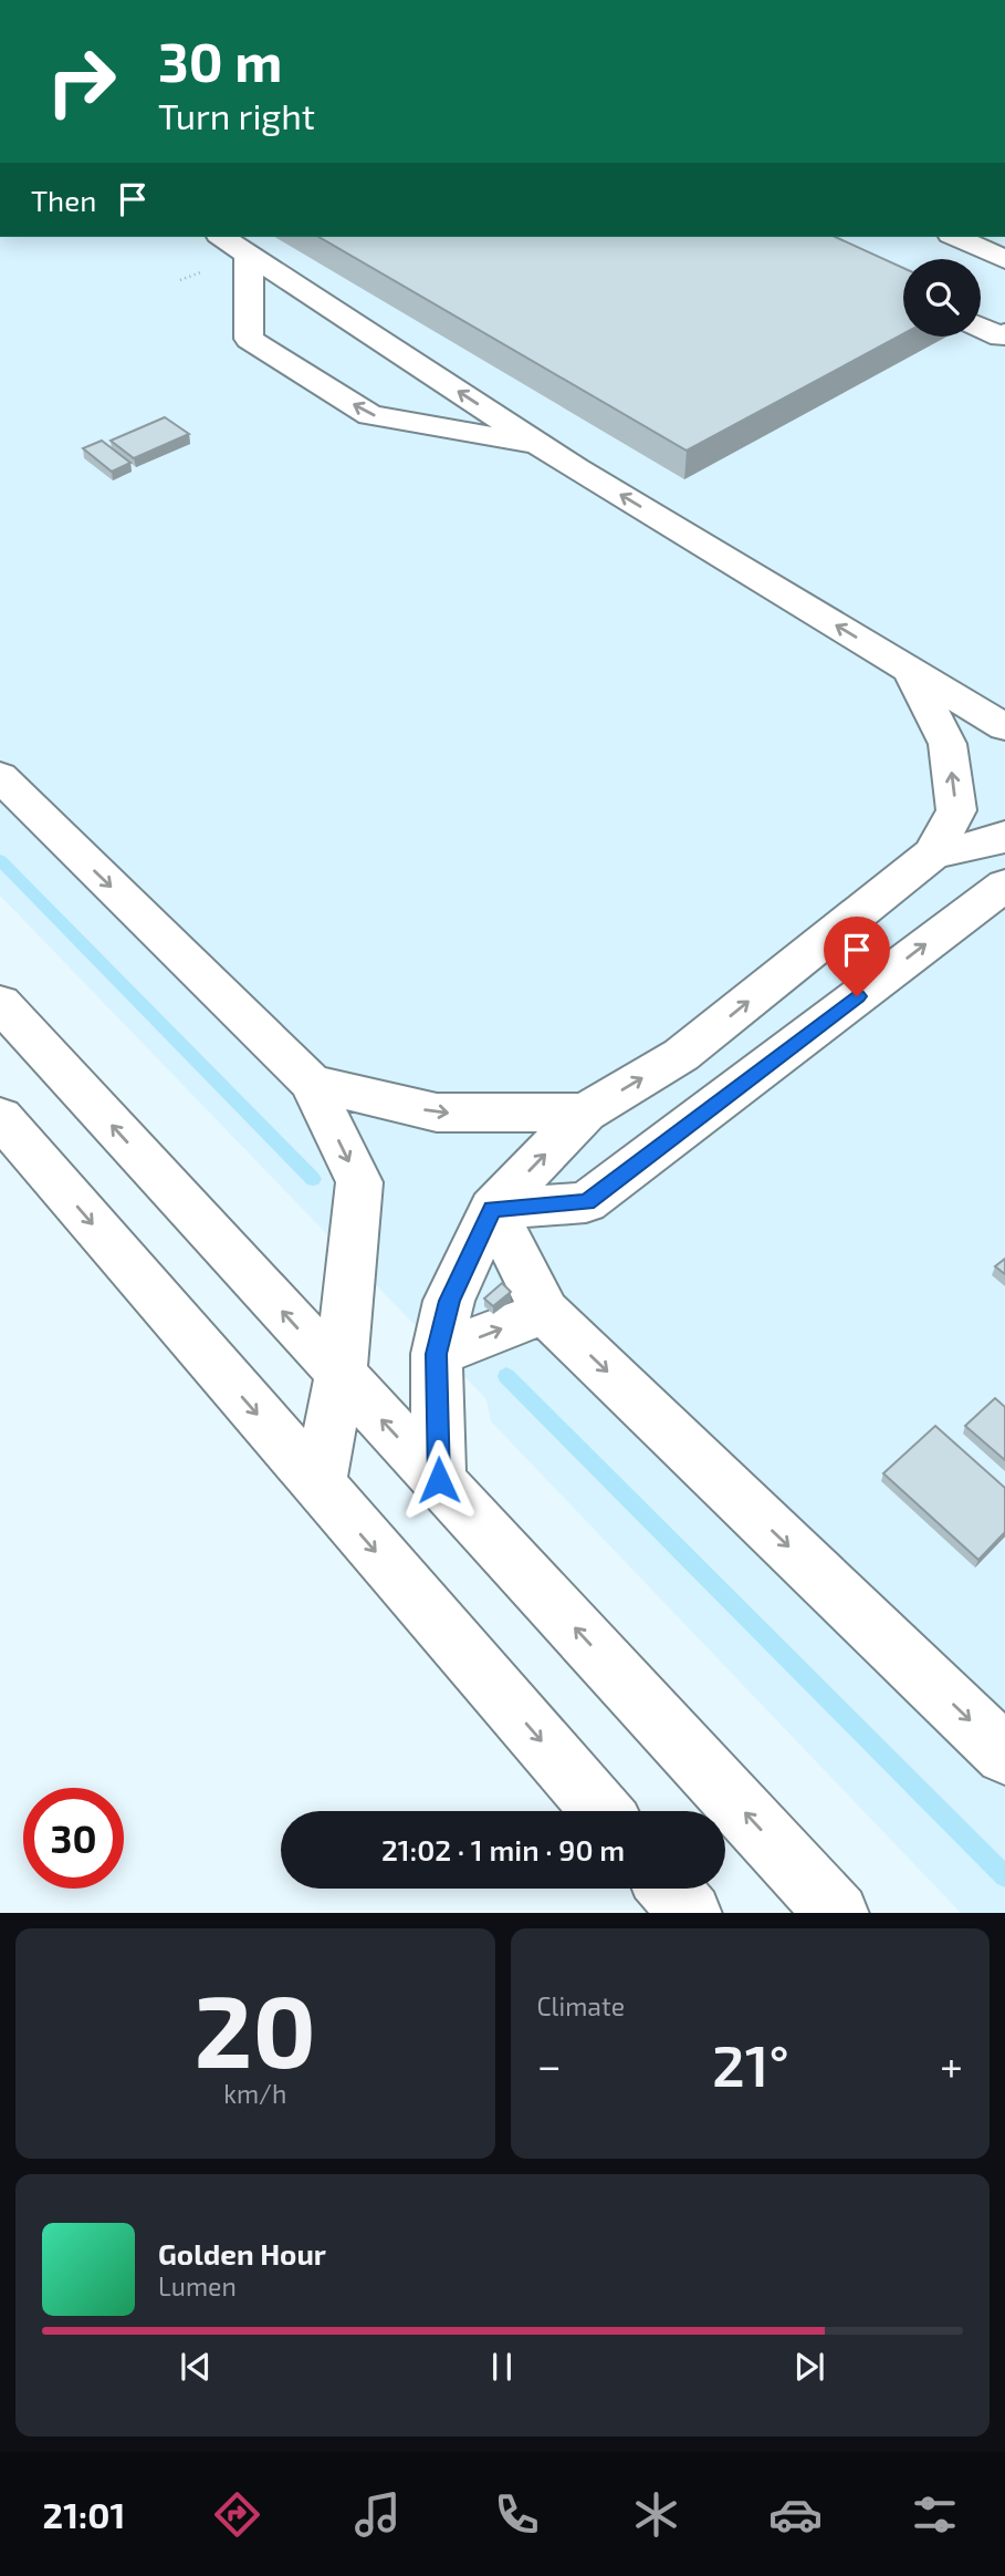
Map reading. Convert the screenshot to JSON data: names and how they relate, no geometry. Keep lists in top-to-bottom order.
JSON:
{
  "page": {
    "turn": ["30 m", "Turn right"],
    "then": "Then",
    "limit": "30",
    "trip": "21:02 · 1 min · 90 m",
    "tile": [
      ["20", "km/h"],
      "Climate"
    ],
    "heat": ["−", "21°", "+"],
    "song": ["Golden Hour", "Lumen"],
    "tabs": "21:01"
  }
}
